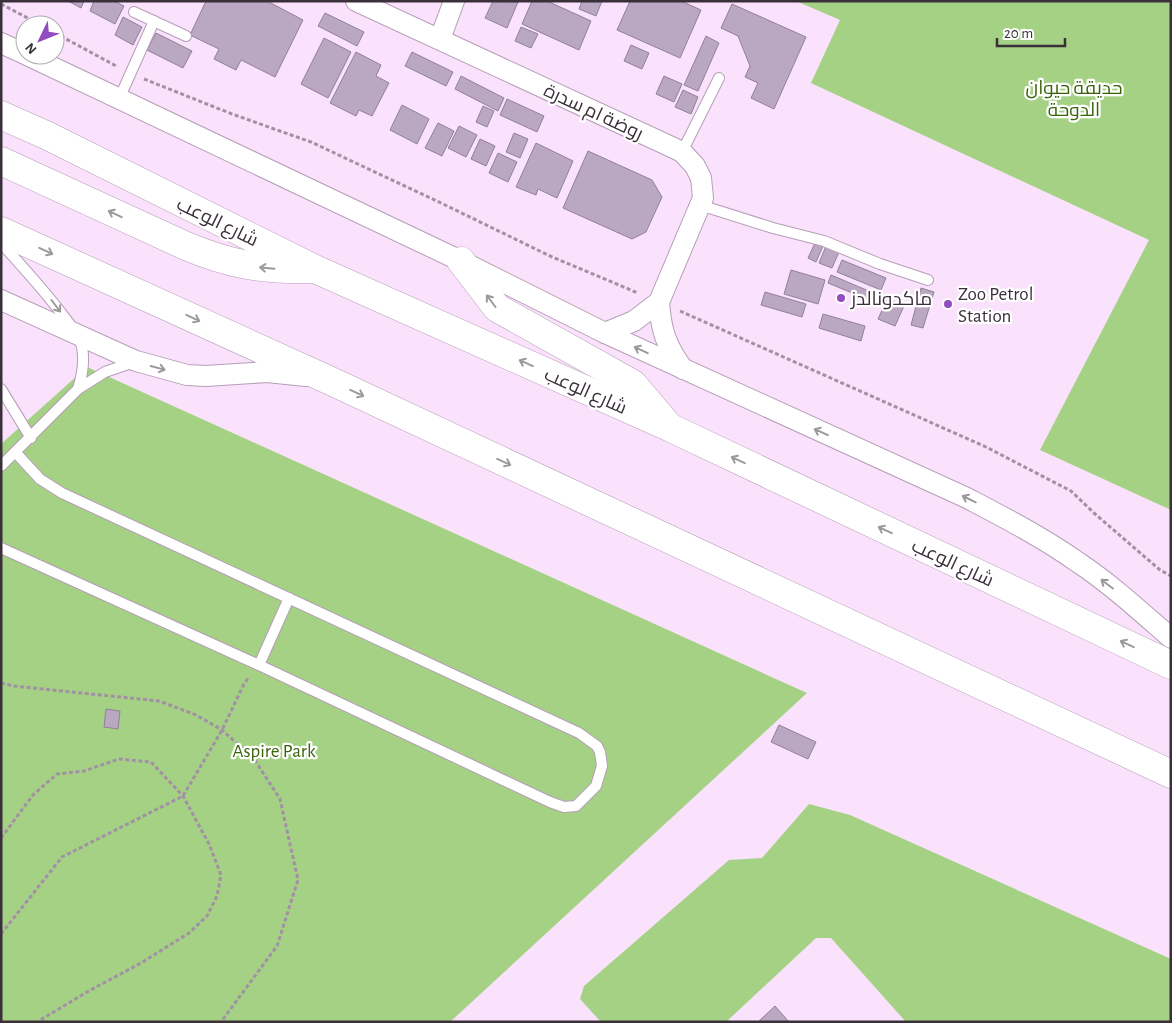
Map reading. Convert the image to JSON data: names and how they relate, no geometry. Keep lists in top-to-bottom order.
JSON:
{
  "streets": {
    "main road": ["شارع الوعب"],
    "street": ["روضة ام سدرة"]
  },
  "parks": ["حديقة حيوان الدوحة", "Aspire Park"],
  "places": ["ماكدونالدز", "Zoo Petrol Station"],
  "scale_bar": "20 m",
  "north": "bottom left"
}
